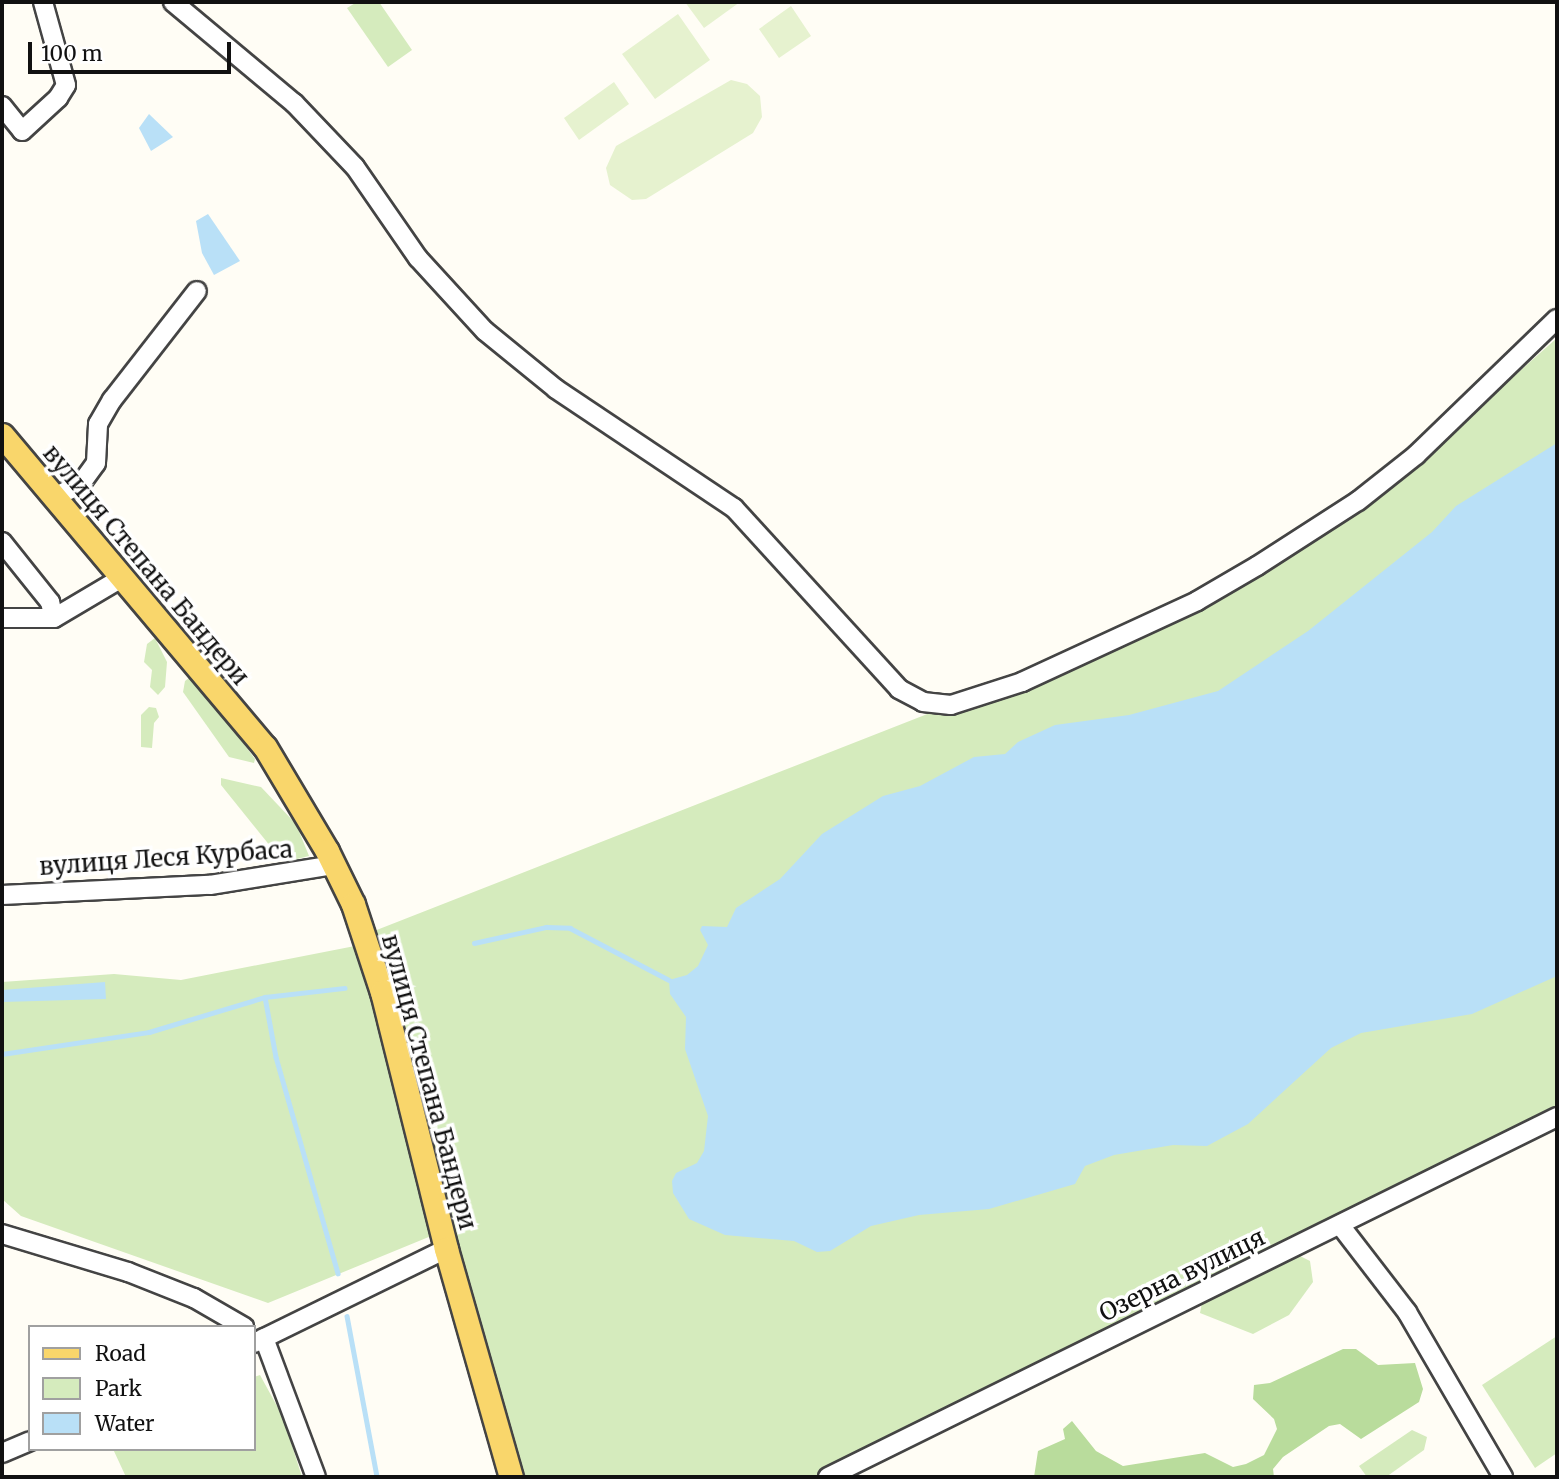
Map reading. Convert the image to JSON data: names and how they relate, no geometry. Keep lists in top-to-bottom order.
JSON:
{
  "streets": {
    "main road": ["вулиця Степана Бандери"],
    "street": ["вулиця Леся Курбаса", "Озерна вулиця"]
  },
  "crossings": [
    ["вулиця Степана Бандери", "вулиця Леся Курбаса"]
  ],
  "legend": ["Road", "Park", "Water"],
  "scale_bar": "100 m"
}
